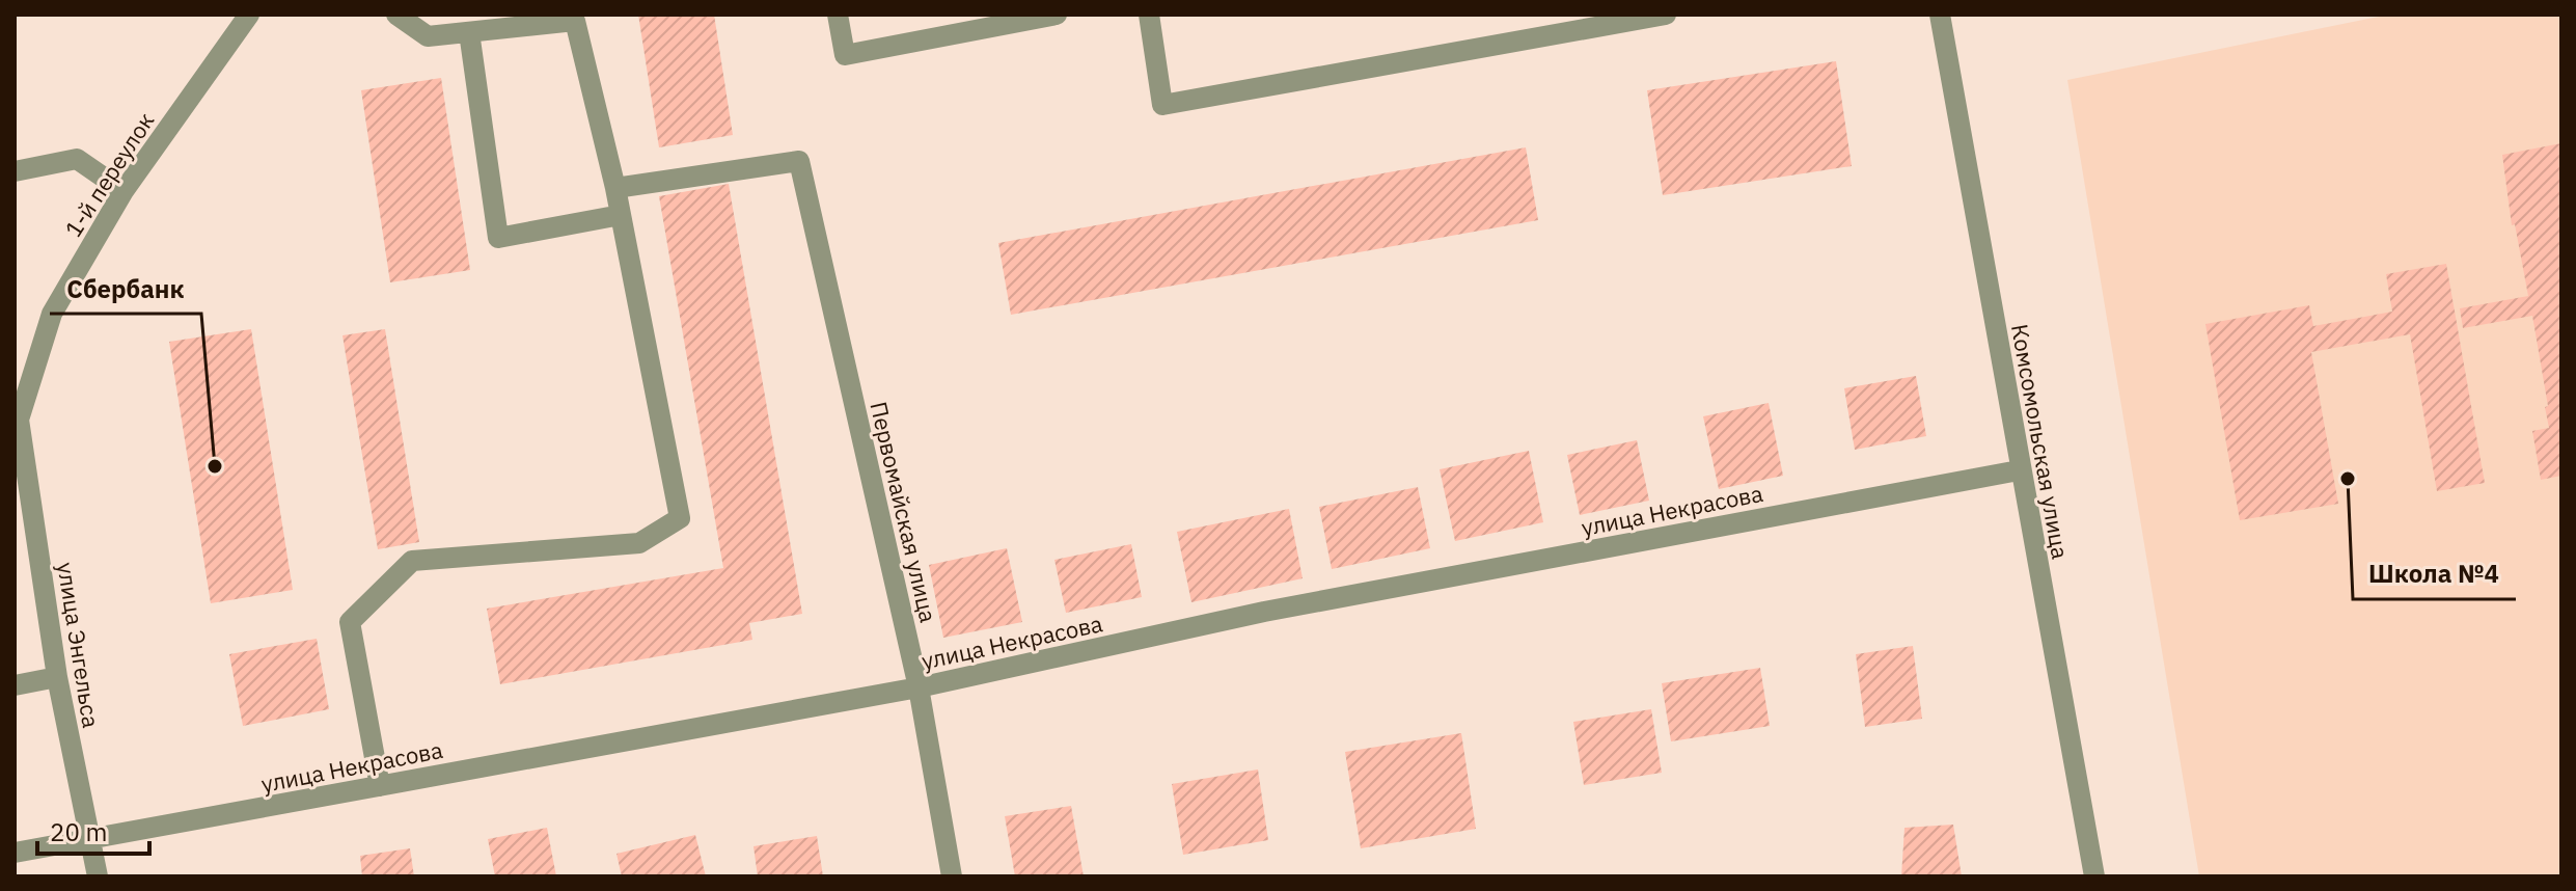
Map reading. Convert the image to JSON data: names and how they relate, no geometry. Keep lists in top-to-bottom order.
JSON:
{
  "streets": {
    "street": [
      "1-й переулок",
      "Комсомольская улица",
      "улица Некрасова",
      "Первомайская улица",
      "улица Энгельса"
    ]
  },
  "crossings": [
    ["1-й переулок", "улица Энгельса"],
    ["Комсомольская улица", "улица Некрасова"],
    ["улица Некрасова", "Первомайская улица"],
    ["улица Некрасова", "улица Энгельса"]
  ],
  "places": ["Сбербанк", "Школа №4"],
  "scale_bar": "20 m"
}
